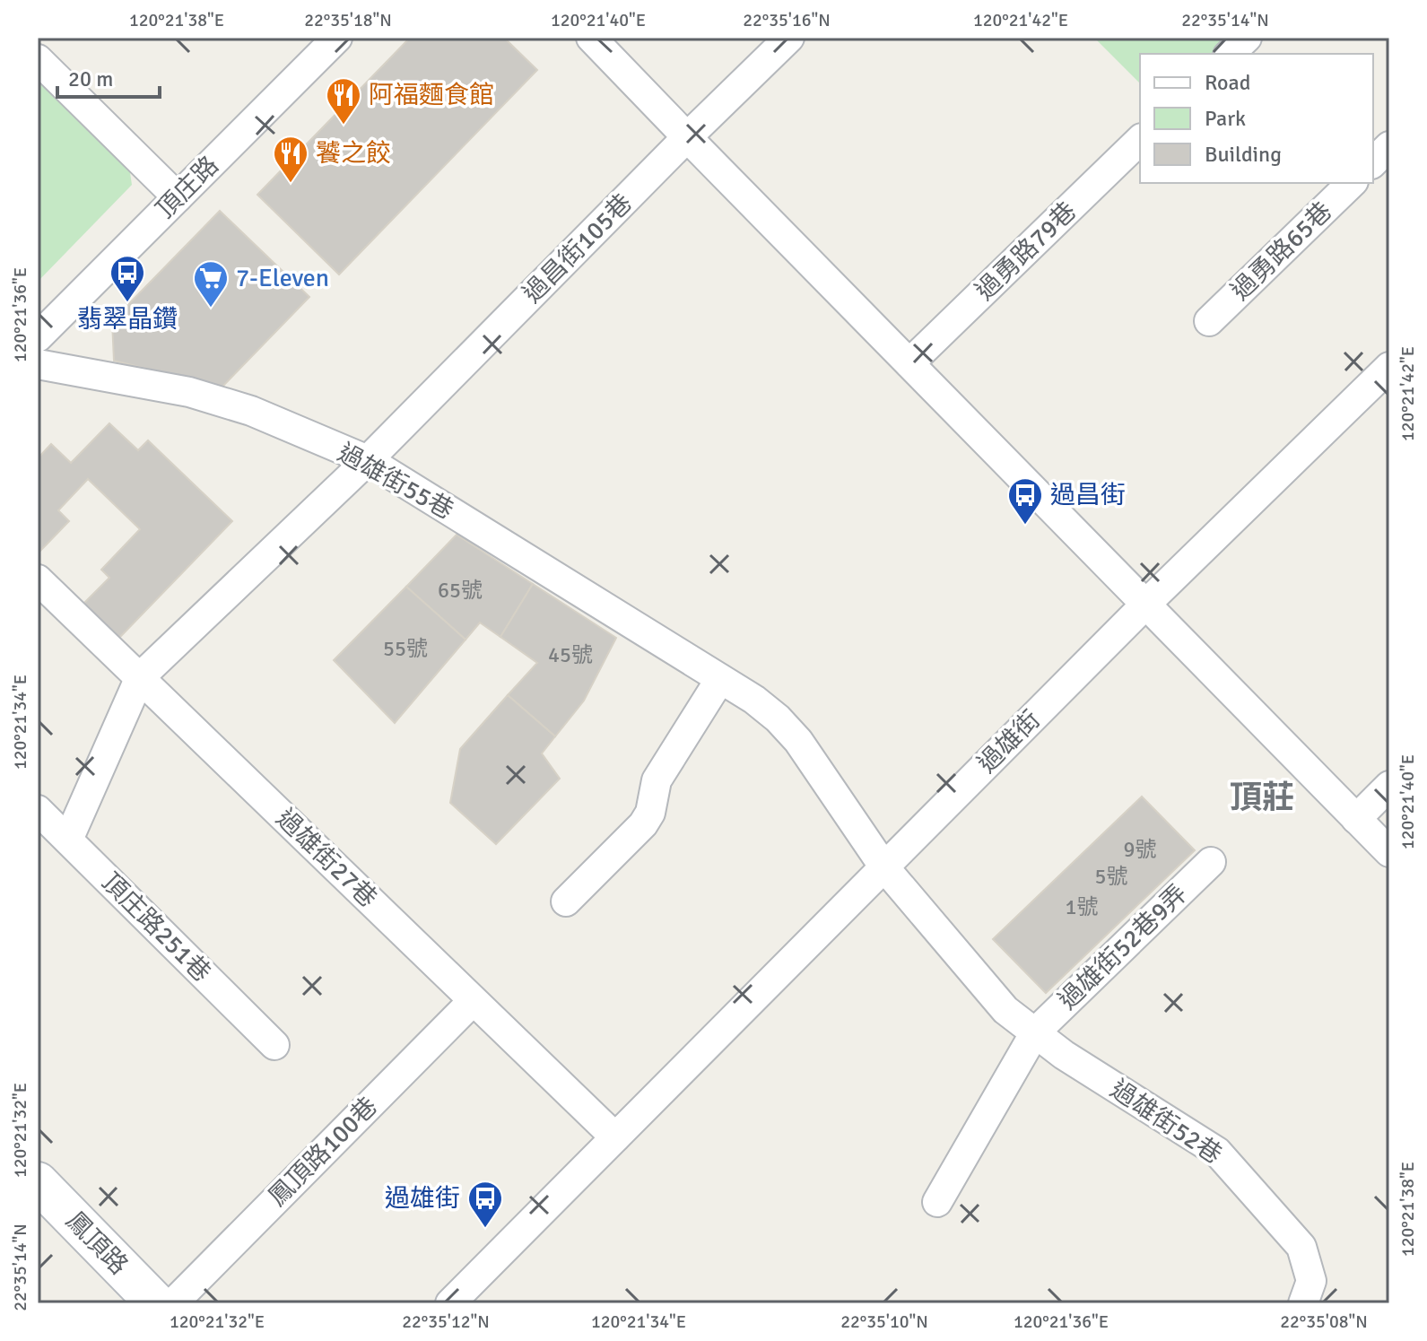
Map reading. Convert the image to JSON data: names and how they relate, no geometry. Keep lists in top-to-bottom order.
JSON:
{
  "streets": {
    "main road": ["鳳頂路"],
    "street": [
      "頂庄路",
      "過昌街105巷",
      "過勇路79巷",
      "過勇路65巷",
      "過雄街55巷",
      "過雄街",
      "過雄街27巷",
      "頂庄路251巷",
      "過雄街52巷9弄",
      "過雄街52巷",
      "鳳頂路100巷"
    ]
  },
  "crossings": [
    ["過昌街105巷", "過雄街55巷"],
    ["過昌街105巷", "過雄街27巷"],
    ["過雄街55巷", "過雄街"],
    ["過雄街55巷", "過雄街52巷"],
    ["過雄街", "過雄街27巷"],
    ["過雄街", "過雄街52巷"],
    ["過雄街27巷", "鳳頂路100巷"],
    ["過雄街52巷9弄", "過雄街52巷"]
  ],
  "districts": ["頂莊"],
  "places": {
    "restaurant": ["阿福麵食館", "饕之餃"],
    "bus stop": ["翡翠晶鑽", "過昌街", "過雄街"],
    "supermarket": ["7-Eleven"]
  },
  "house_numbers": [
    "65號",
    "55號",
    "45號",
    "9號",
    "5號",
    "1號"
  ],
  "legend": ["Road", "Park", "Building"],
  "scale_bar": "20 m",
  "coordinates": [
    "120°21'38\"E",
    "22°35'18\"N",
    "120°21'40\"E",
    "22°35'16\"N",
    "120°21'42\"E",
    "22°35'14\"N",
    "120°21'36\"E",
    "120°21'34\"E",
    "120°21'32\"E",
    "22°35'12\"N",
    "22°35'10\"N",
    "22°35'08\"N"
  ]
}
